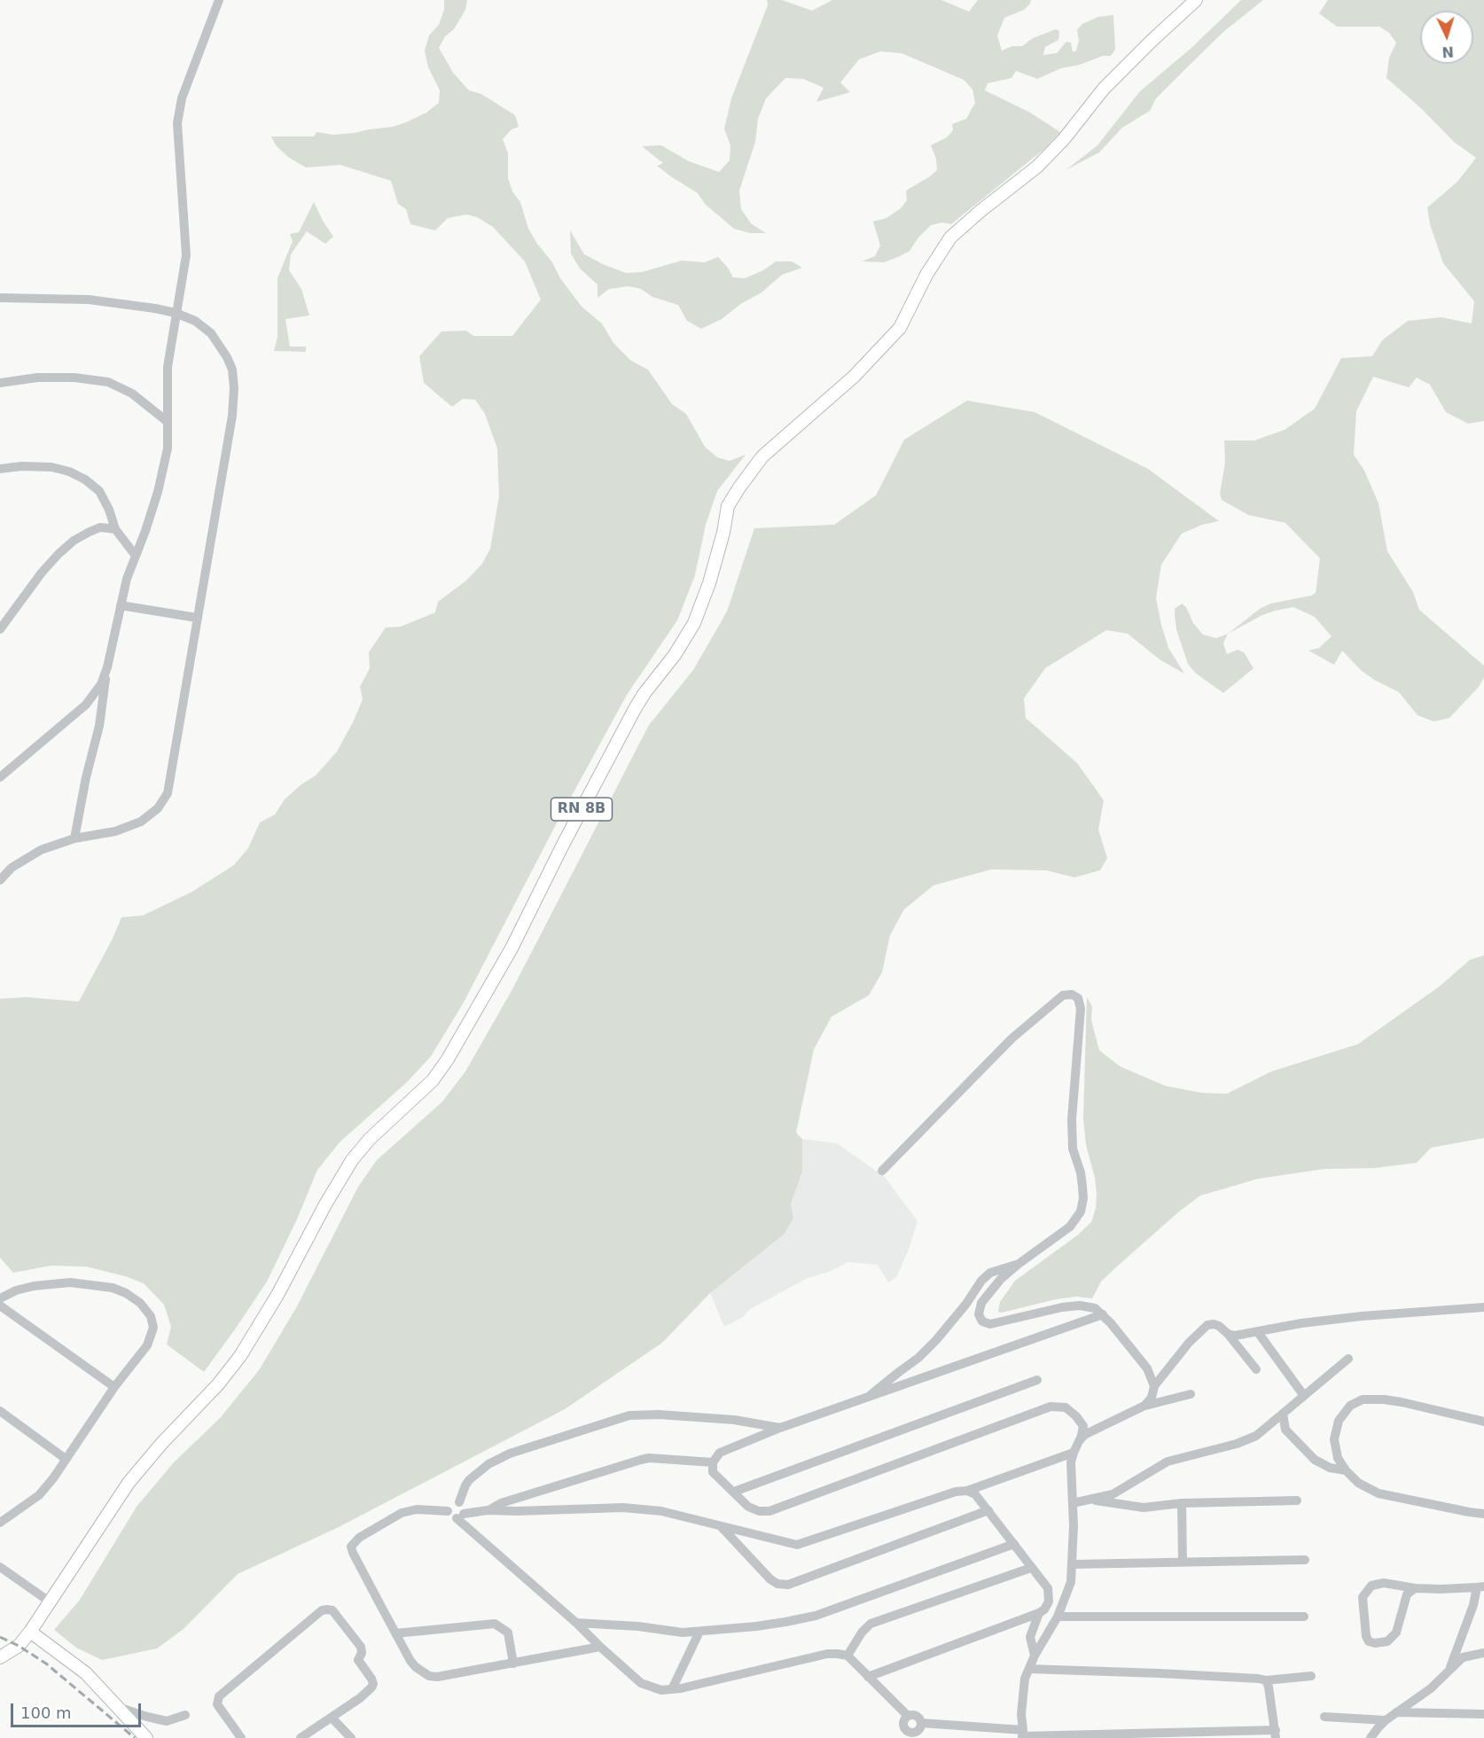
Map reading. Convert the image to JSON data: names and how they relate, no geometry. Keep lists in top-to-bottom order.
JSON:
{
  "streets": {
    "main road": ["RN 8B"]
  },
  "scale_bar": "100 m",
  "north": "bottom"
}
